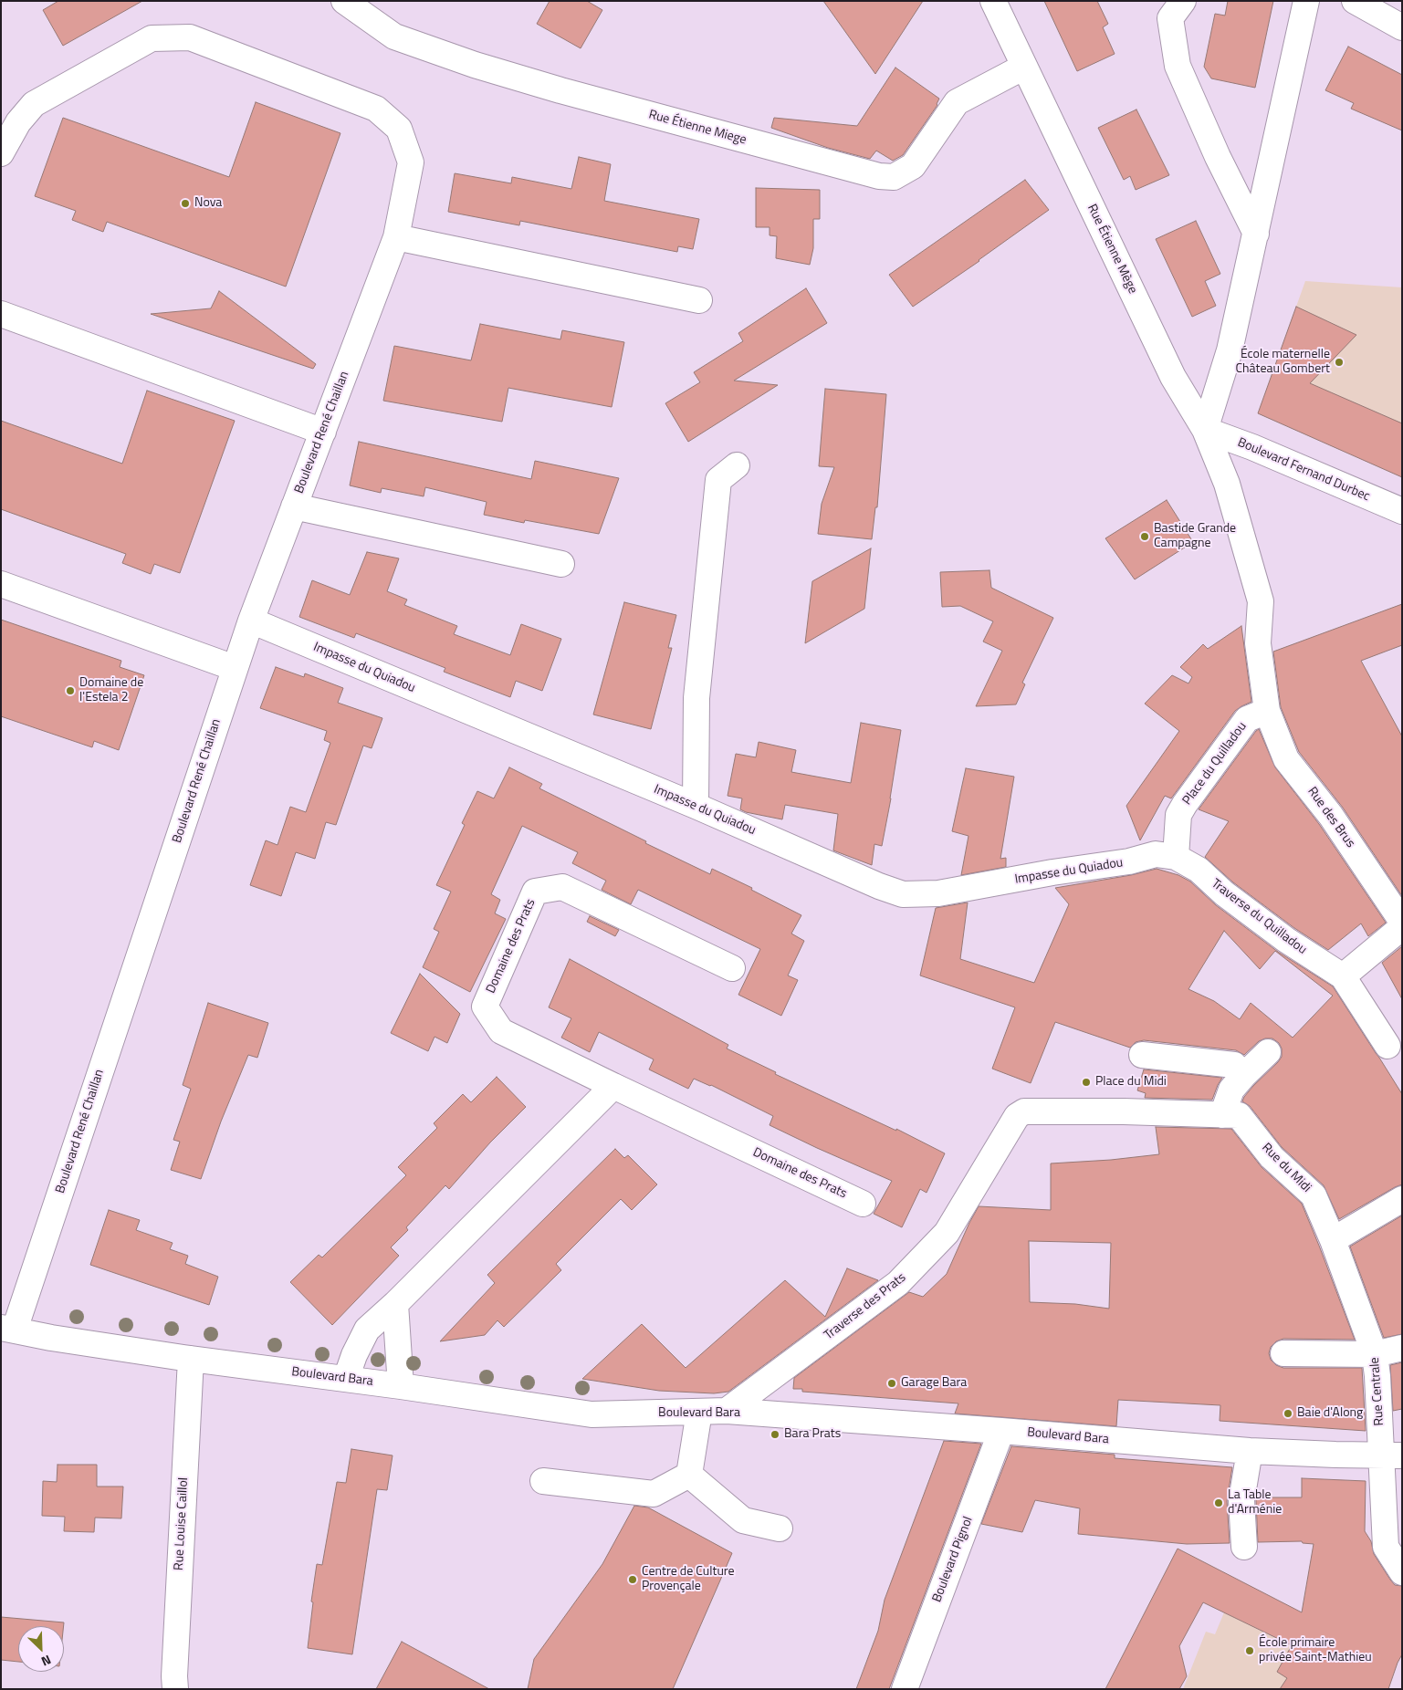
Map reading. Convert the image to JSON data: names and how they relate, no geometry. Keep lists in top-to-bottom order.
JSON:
{
  "streets": {
    "street": [
      "Rue Étienne Miege",
      "Rue Étienne Mège",
      "Boulevard René Chaillan",
      "Boulevard Fernand Durbec",
      "Impasse du Quiadou",
      "Place du Quilladou",
      "Rue des Brus",
      "Traverse du Quilladou",
      "Domaine des Prats",
      "Rue du Midi",
      "Traverse des Prats",
      "Boulevard Bara",
      "Rue Centrale",
      "Rue Louise Caillol",
      "Boulevard Pignol"
    ]
  },
  "crossings": [
    ["Rue Étienne Miege", "Rue Étienne Mège"],
    ["Rue Étienne Mège", "Boulevard Fernand Durbec"],
    ["Boulevard René Chaillan", "Impasse du Quiadou"],
    ["Boulevard René Chaillan", "Boulevard Bara"],
    ["Impasse du Quiadou", "Place du Quilladou"],
    ["Impasse du Quiadou", "Traverse du Quilladou"],
    ["Place du Quilladou", "Rue des Brus"],
    ["Place du Quilladou", "Traverse du Quilladou"],
    ["Rue du Midi", "Traverse des Prats"],
    ["Rue du Midi", "Rue Centrale"],
    ["Traverse des Prats", "Boulevard Bara"],
    ["Boulevard Bara", "Rue Centrale"],
    ["Boulevard Bara", "Rue Louise Caillol"],
    ["Boulevard Bara", "Boulevard Pignol"]
  ],
  "places": [
    "Nova",
    "École maternelle Château Gombert",
    "Bastide Grande Campagne",
    "Domaine de l'Estela 2",
    "Place du Midi",
    "Garage Bara",
    "Baie d'Along",
    "Bara Prats",
    "La Table d'Arménie",
    "Centre de Culture Provençale",
    "École primaire privée Saint-Mathieu"
  ],
  "north": "bottom right"
}
